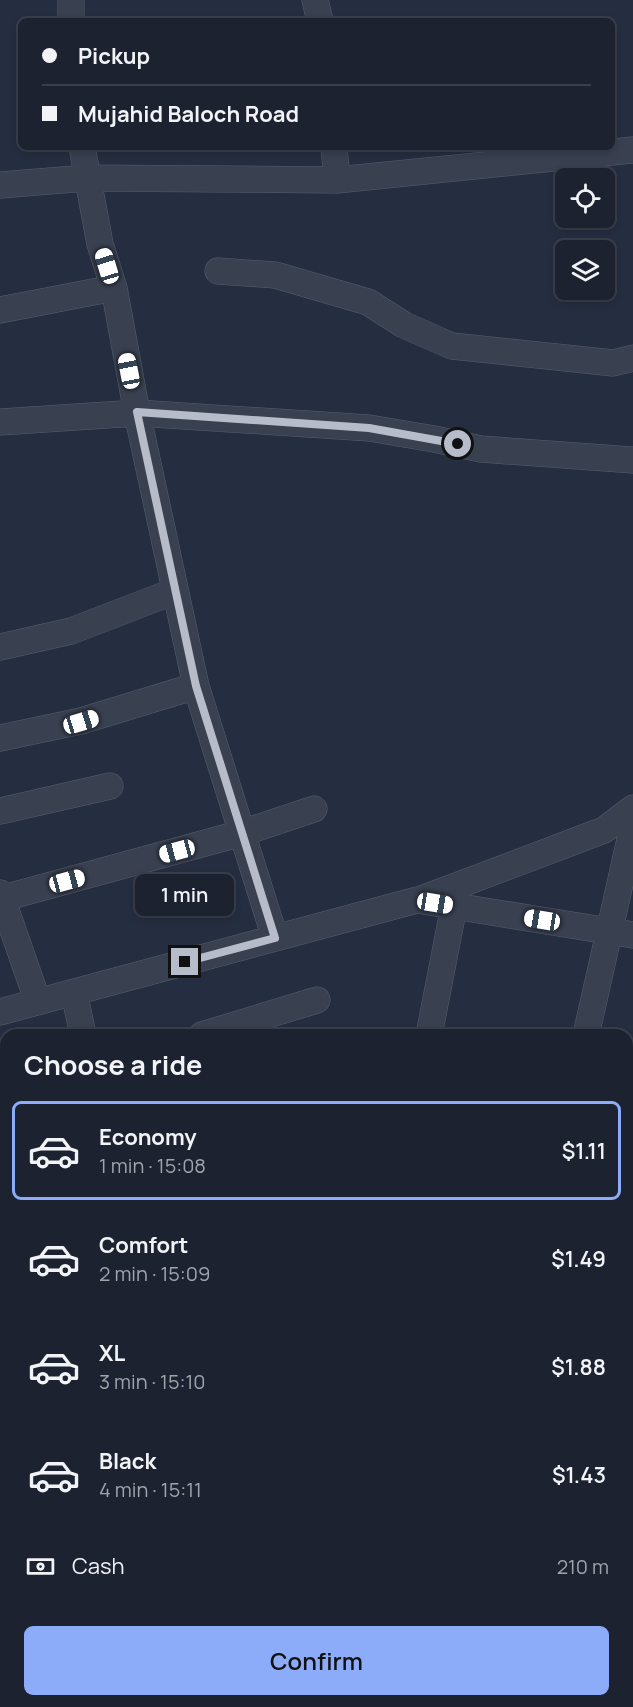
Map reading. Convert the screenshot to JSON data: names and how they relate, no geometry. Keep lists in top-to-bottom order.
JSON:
{
  "page": {
    "banner": ["Pickup", "Mujahid Baloch Road"],
    "bubble": "1 min",
    "heading": "Choose a ride",
    "list": [
      {
        "name": "Economy",
        "note": "1 min · 15:08",
        "value": "$1.11"
      },
      {
        "name": "Comfort",
        "note": "2 min · 15:09",
        "value": "$1.49"
      },
      {
        "name": "XL",
        "note": "3 min · 15:10",
        "value": "$1.88"
      },
      {
        "name": "Black",
        "note": "4 min · 15:11",
        "value": "$1.43"
      }
    ],
    "pay": ["Cash", "210 m"],
    "buttons": "Confirm"
  }
}
